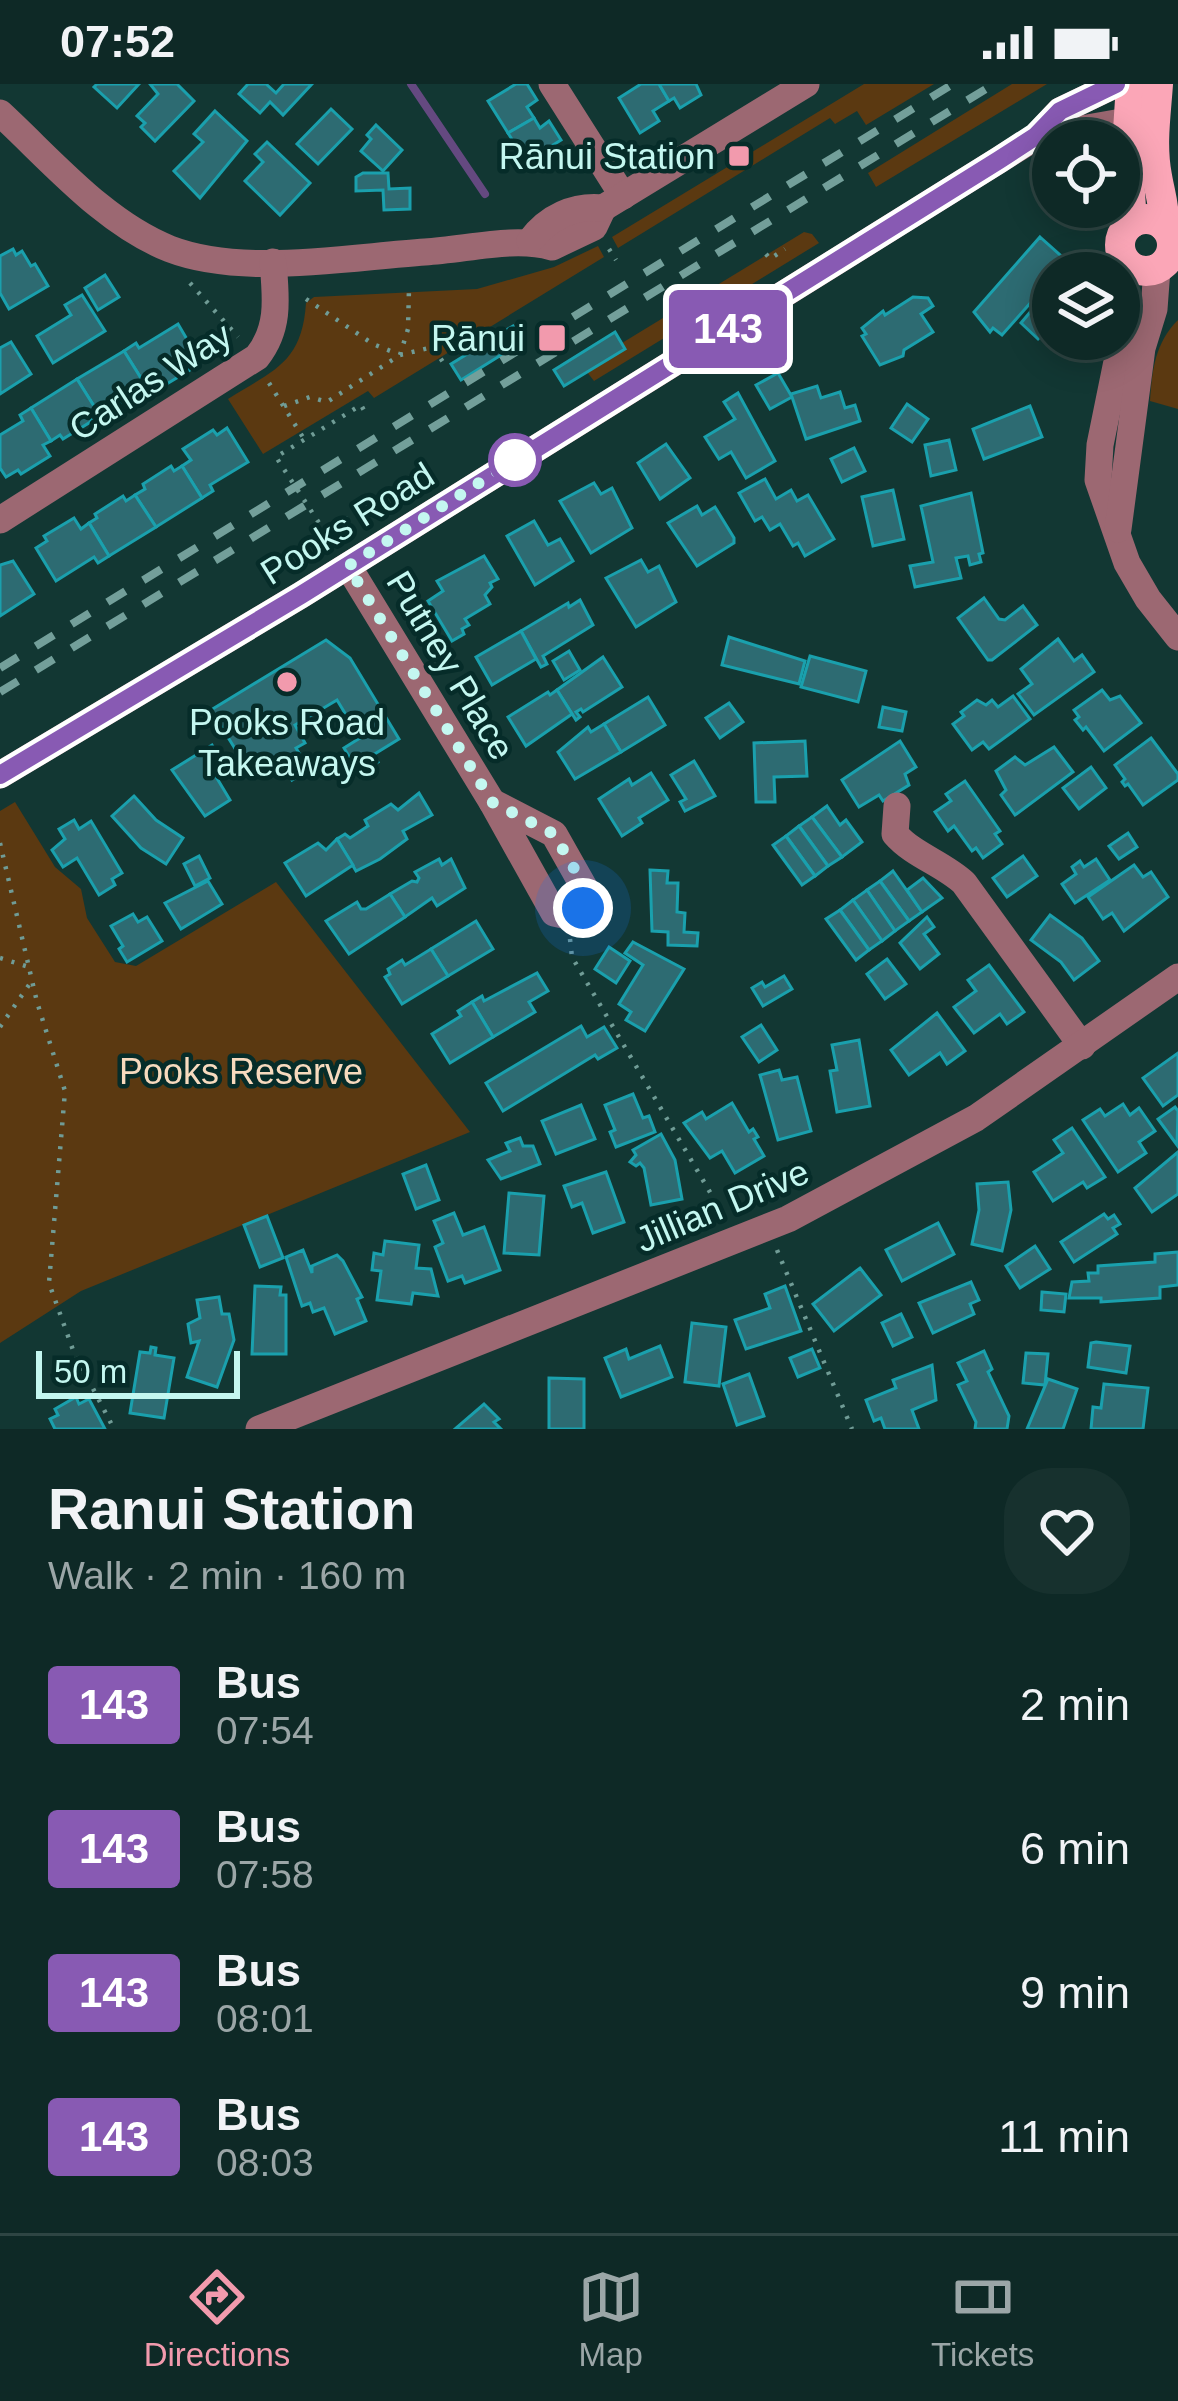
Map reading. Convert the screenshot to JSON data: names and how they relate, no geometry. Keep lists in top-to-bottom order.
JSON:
{
  "streets": {
    "street": [
      "Carlas Way",
      "Pooks Road",
      "Putney Place",
      "Jillian Drive"
    ]
  },
  "crossings": [
    ["Pooks Road", "Putney Place"]
  ],
  "parks": ["Pooks Reserve"],
  "places": {
    "transit": ["Rānui Station", "Rānui"],
    "other": ["Pooks Road Takeaways"]
  },
  "lines": ["bus line 143"],
  "scale_bar": "50 m",
  "page": {
    "status": "07:52",
    "on_map": "143",
    "scale": "50 m",
    "heading": ["Ranui Station", "Walk · 2 min · 160 m"],
    "list": [
      {
        "mark": "143",
        "name": "Bus",
        "note": "07:54",
        "value": "2 min"
      },
      {
        "mark": "143",
        "name": "Bus",
        "note": "07:58",
        "value": "6 min"
      },
      {
        "mark": "143",
        "name": "Bus",
        "note": "08:01",
        "value": "9 min"
      },
      {
        "mark": "143",
        "name": "Bus",
        "note": "08:03",
        "value": "11 min"
      }
    ],
    "tabs": ["Directions", "Map", "Tickets"]
  }
}
